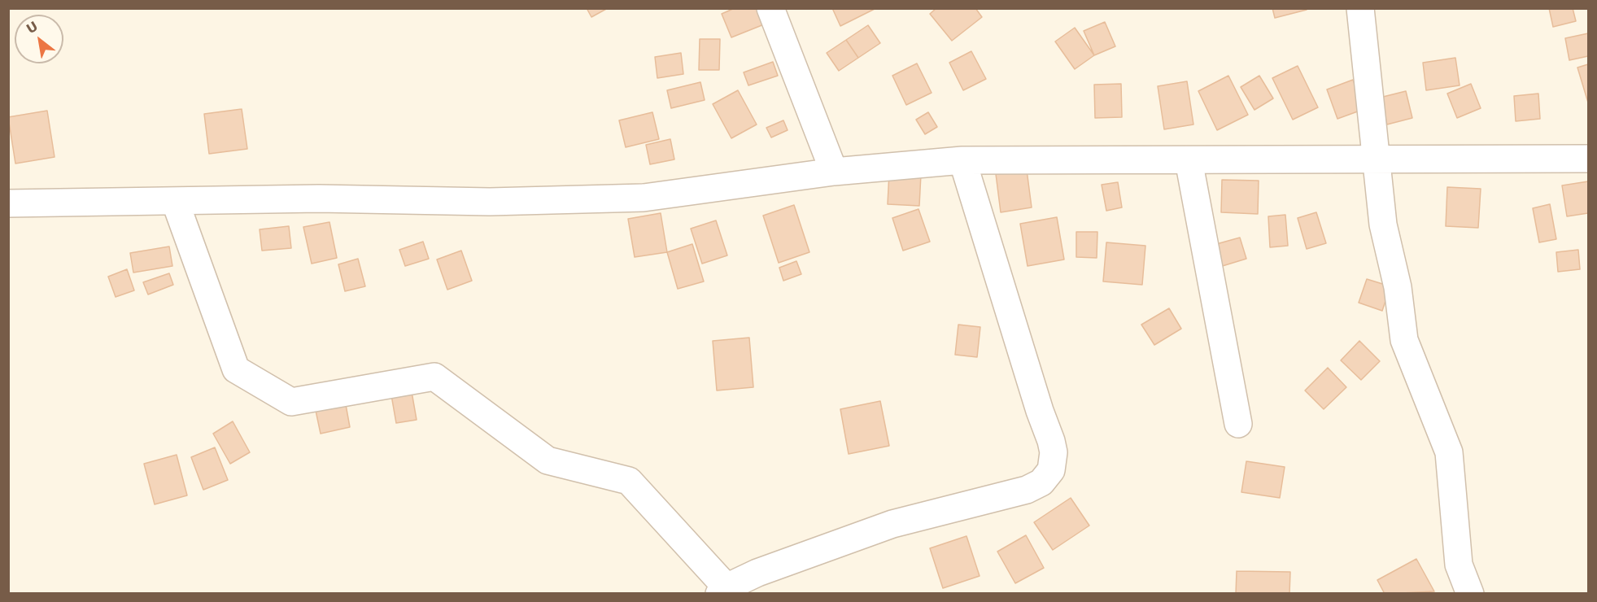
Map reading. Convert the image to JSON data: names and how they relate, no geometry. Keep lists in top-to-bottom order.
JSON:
{
  "north": "top left"
}
